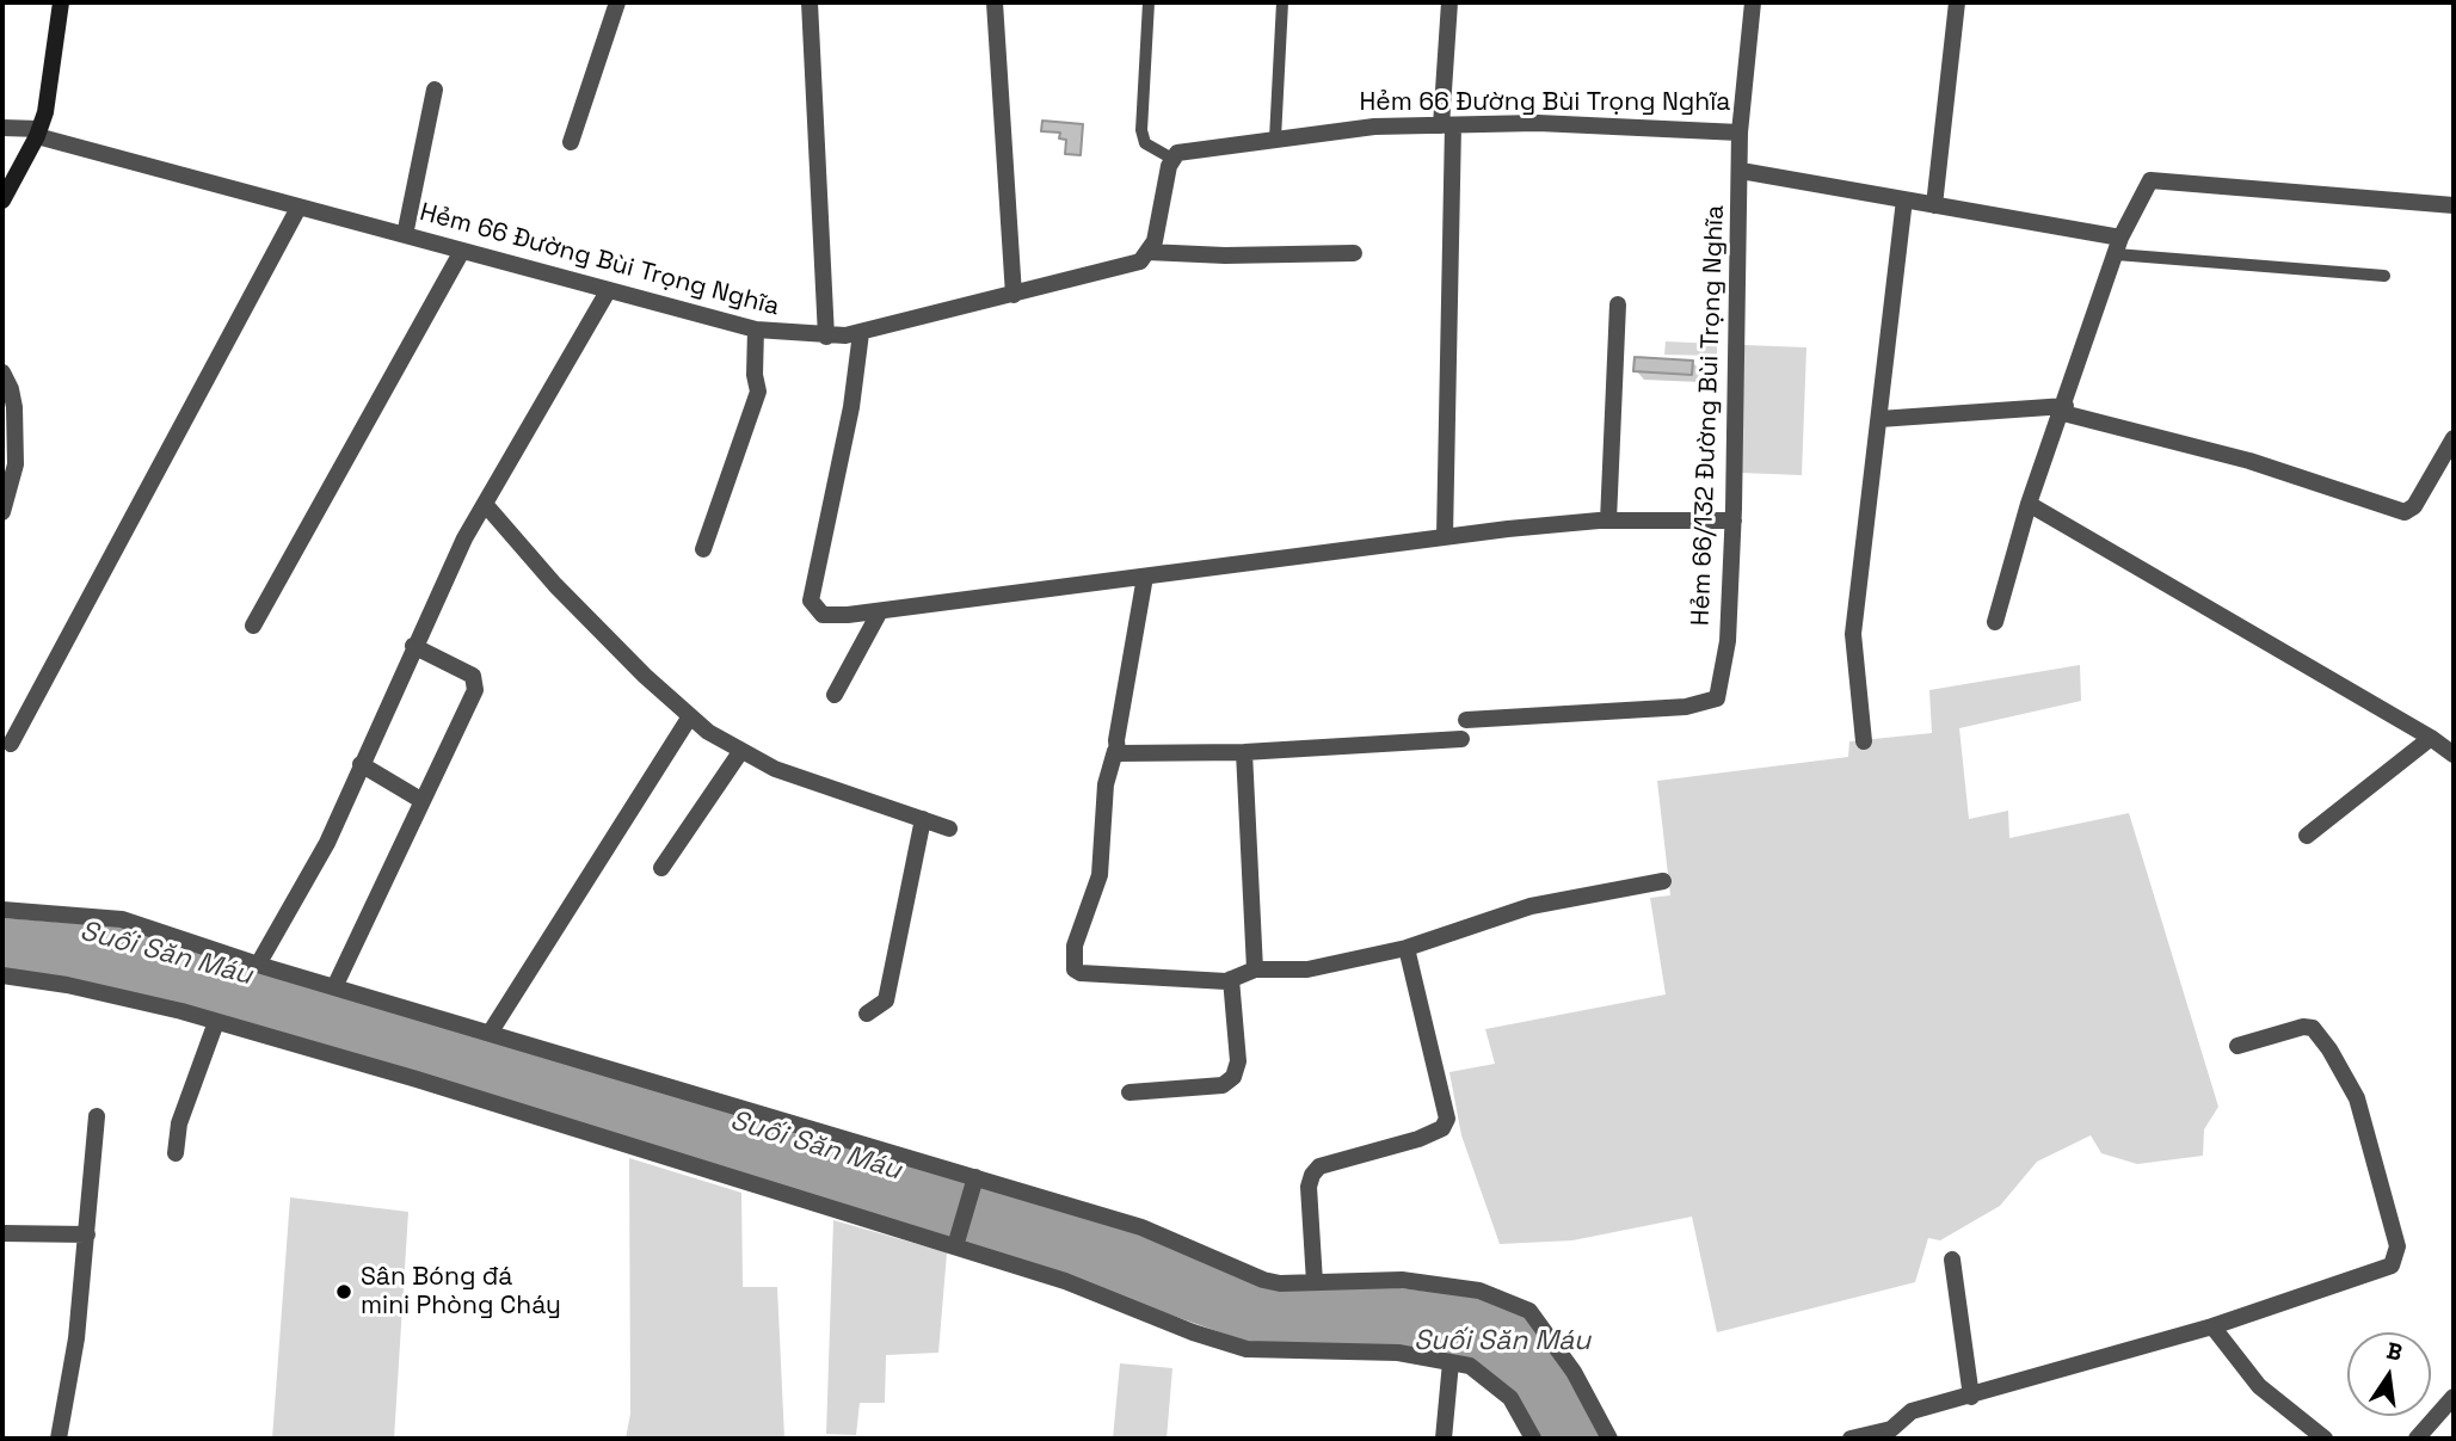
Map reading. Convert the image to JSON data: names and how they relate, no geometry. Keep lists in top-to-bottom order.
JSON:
{
  "streets": {
    "street": ["Hẻm 66 Đường Bùi Trọng Nghĩa", "Hẻm 66/132 Đường Bùi Trọng Nghĩa"]
  },
  "crossings": [
    ["Hẻm 66 Đường Bùi Trọng Nghĩa", "Hẻm 66/132 Đường Bùi Trọng Nghĩa"]
  ],
  "water": ["Suối Săn Máu"],
  "places": ["Sân Bóng đá mini Phòng Cháy"],
  "north": "top"
}
